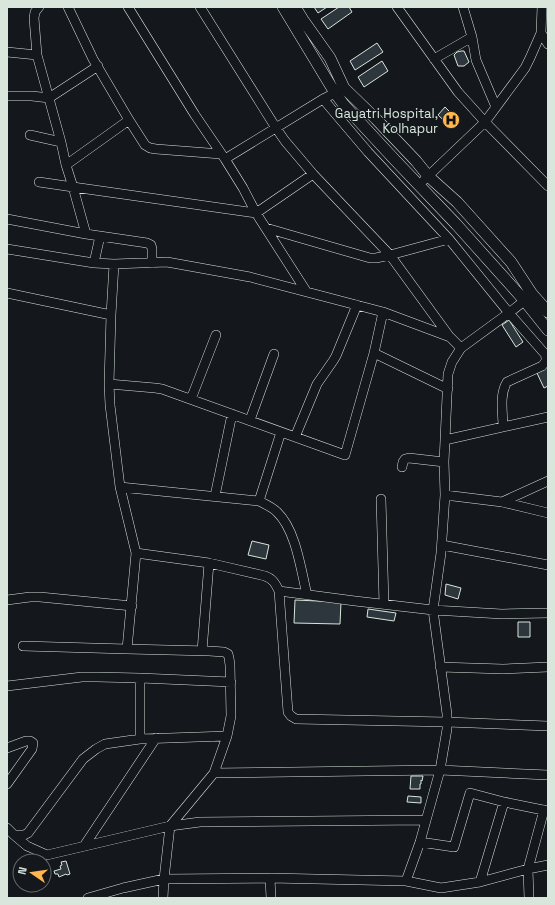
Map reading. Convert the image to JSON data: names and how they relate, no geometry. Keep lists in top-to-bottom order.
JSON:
{
  "places": {
    "hospital": ["Gayatri Hospital, Kolhapur"]
  },
  "north": "left"
}
